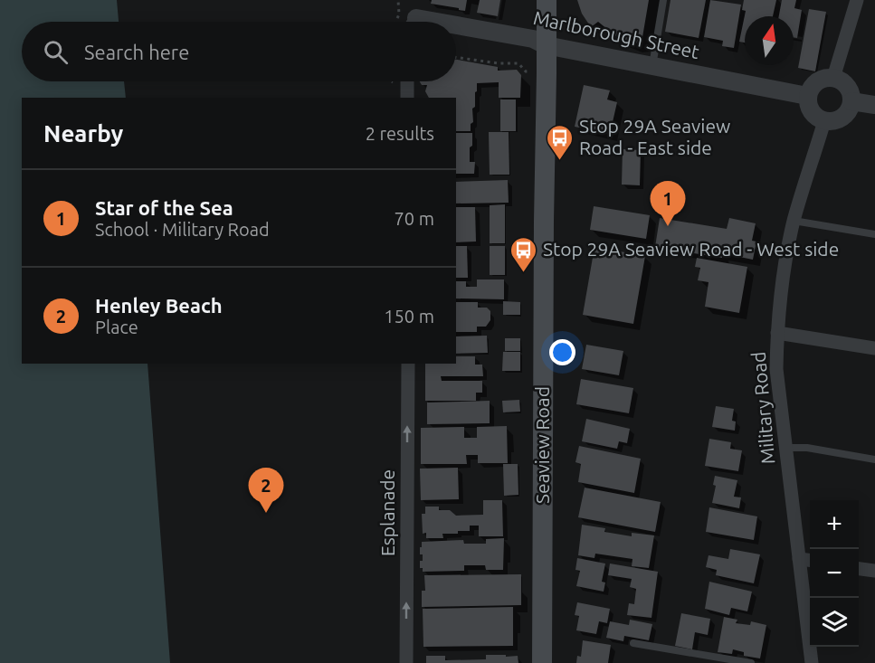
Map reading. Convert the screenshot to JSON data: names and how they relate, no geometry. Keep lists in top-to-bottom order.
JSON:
{
  "streets": {
    "main road": ["Seaview Road"],
    "street": ["Marlborough Street", "Military Road", "Esplanade"]
  },
  "crossings": [
    ["Marlborough Street", "Military Road"],
    ["Marlborough Street", "Seaview Road"]
  ],
  "one_way": ["Esplanade"],
  "places": {
    "bus stop": ["Stop 29A Seaview Road - East side", "Stop 29A Seaview Road - West side"]
  },
  "north": "top",
  "page": {
    "search": "Search here",
    "heading": ["Nearby", "2 results"],
    "list": [
      {
        "mark": "1",
        "name": "Star of the Sea",
        "note": "School · Military Road",
        "value": "70 m"
      },
      {
        "mark": "2",
        "name": "Henley Beach",
        "note": "Place",
        "value": "150 m"
      }
    ],
    "pins": ["1", "2"],
    "map_buttons": ["+", "−"]
  }
}
